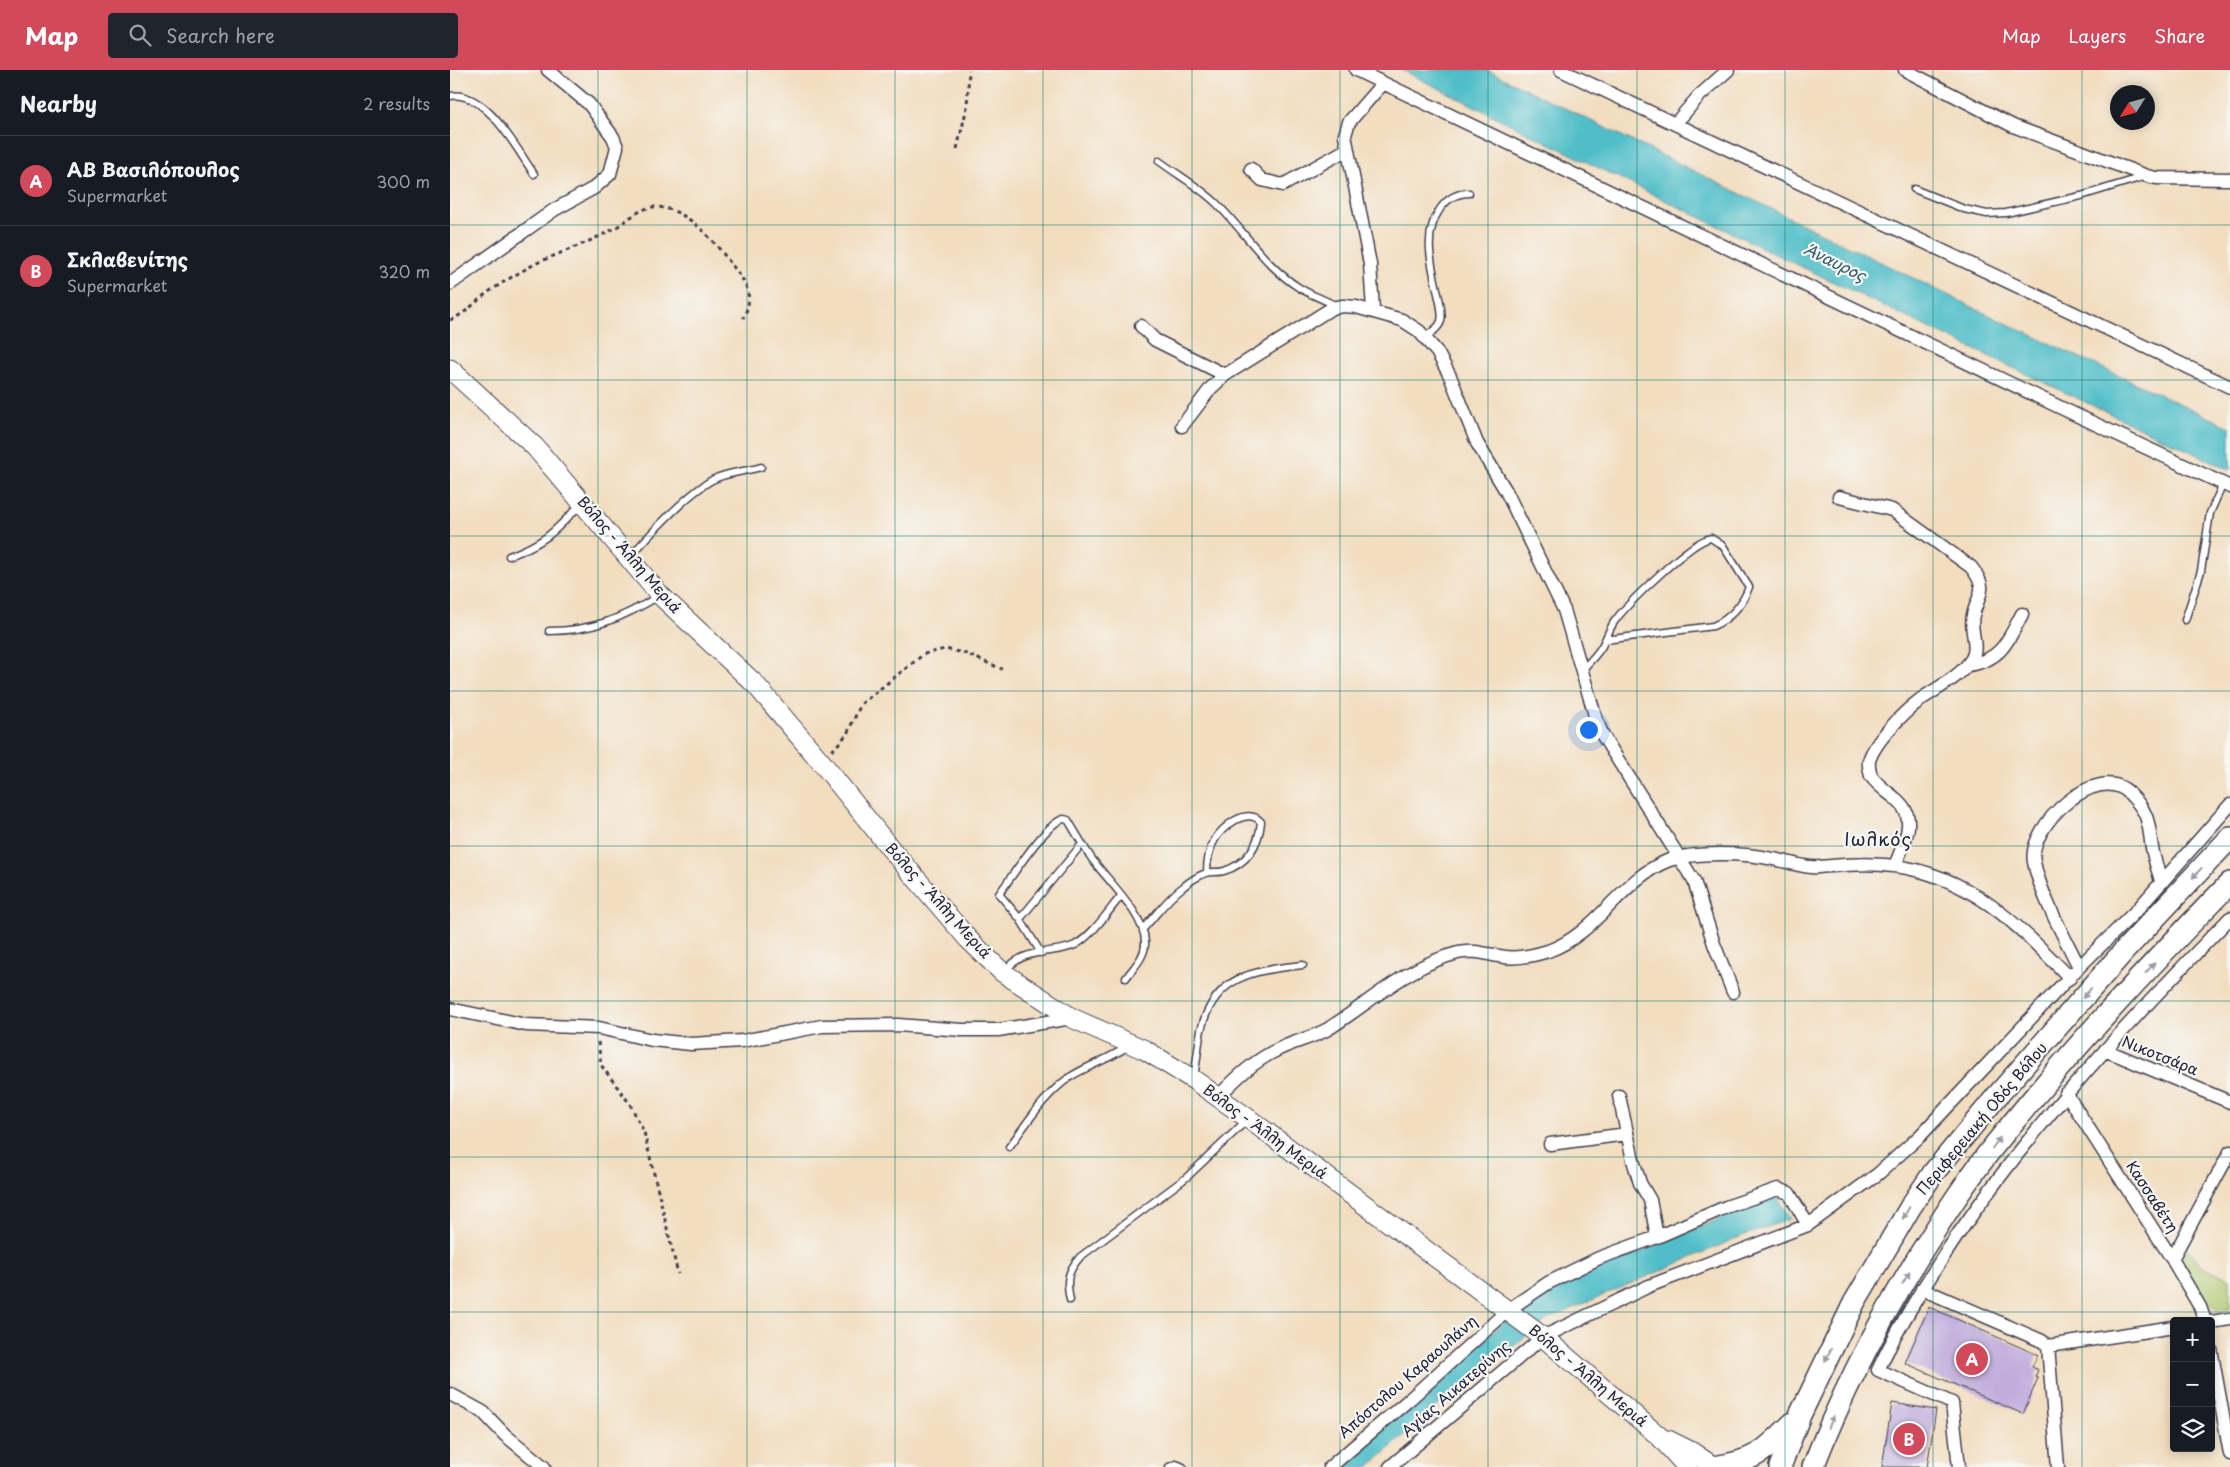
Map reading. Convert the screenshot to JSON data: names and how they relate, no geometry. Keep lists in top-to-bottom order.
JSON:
{
  "streets": {
    "main road": ["Βόλος - Άλλη Μεριά", "Περιφερειακή Οδός Βόλου"],
    "street": [
      "Νικοτσάρα",
      "Κασσαβέτη",
      "Απόστολου Καραουλάνη",
      "Αγίας Αικατερίνης"
    ]
  },
  "crossings": [
    ["Βόλος - Άλλη Μεριά", "Απόστολου Καραουλάνη"],
    ["Βόλος - Άλλη Μεριά", "Αγίας Αικατερίνης"],
    ["Απόστολου Καραουλάνη", "Αγίας Αικατερίνης"]
  ],
  "districts": ["Ιωλκός"],
  "water": ["Άναυρος"],
  "north": "bottom left",
  "page": {
    "header": "Map",
    "search": "Search here",
    "nav": ["Map", "Layers", "Share"],
    "heading": ["Nearby", "2 results"],
    "list": [
      {
        "mark": "A",
        "name": "ΑΒ Βασιλόπουλος",
        "note": "Supermarket",
        "value": "300 m"
      },
      {
        "mark": "B",
        "name": "Σκλαβενίτης",
        "note": "Supermarket",
        "value": "320 m"
      }
    ],
    "map_buttons": ["+", "−"],
    "pins": ["A", "B"]
  }
}
